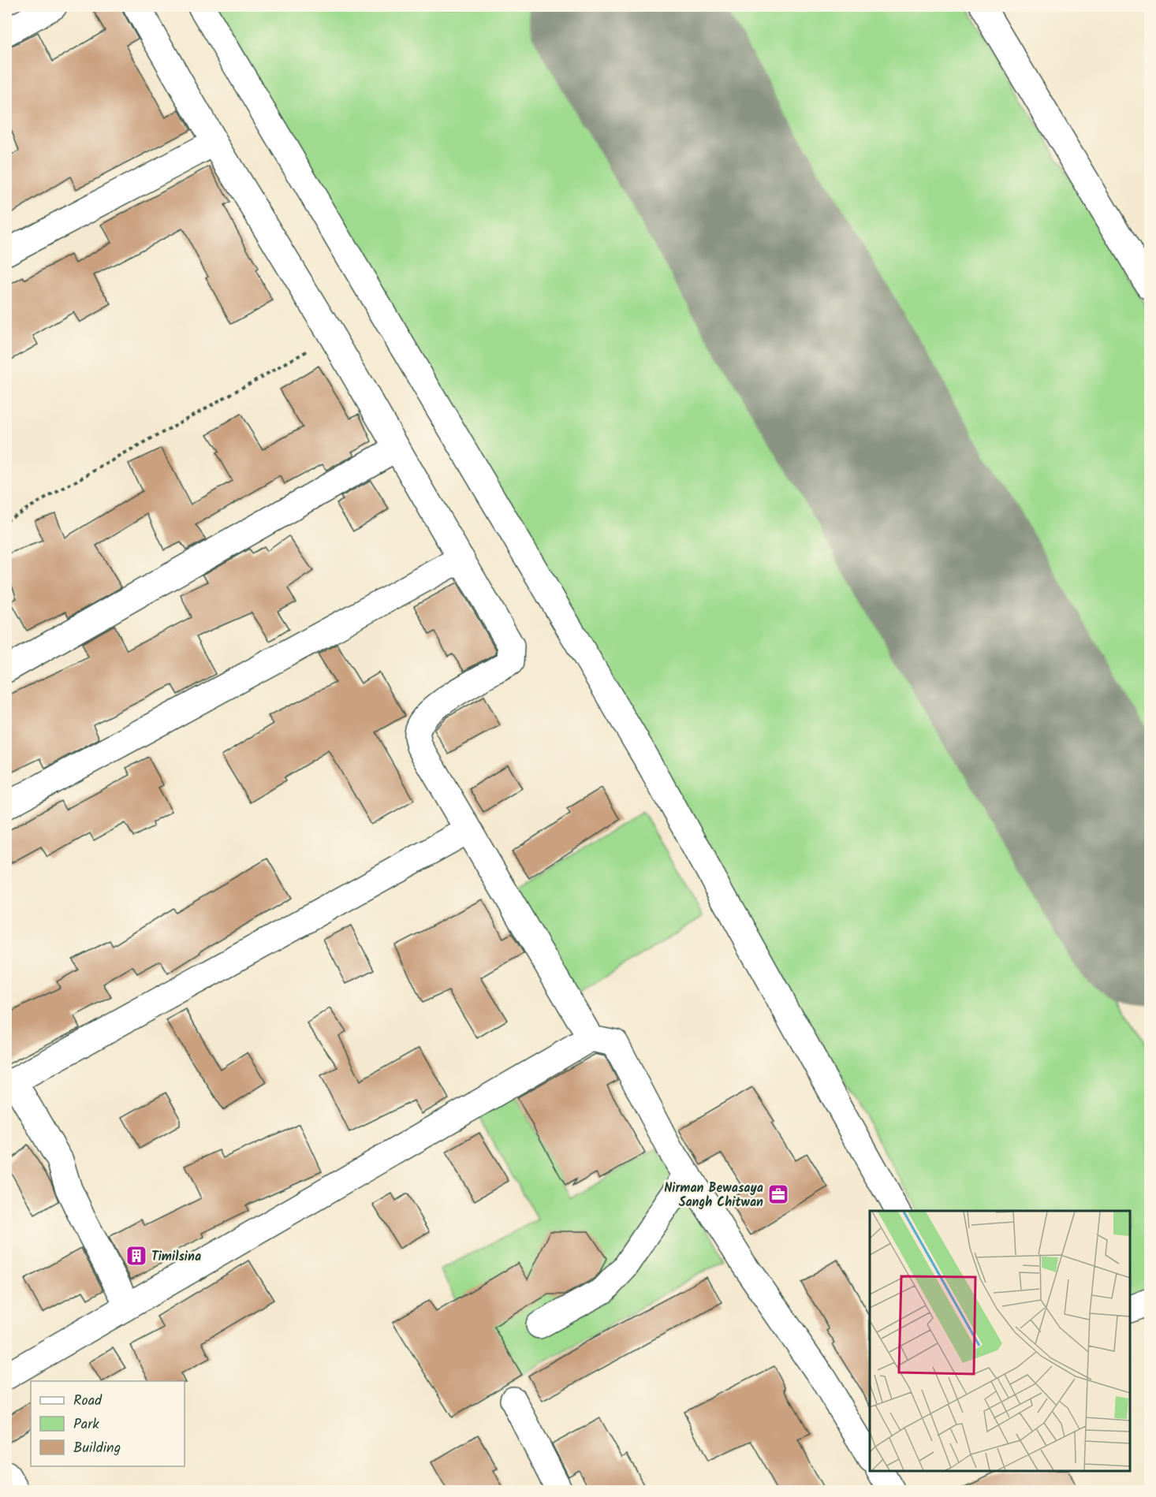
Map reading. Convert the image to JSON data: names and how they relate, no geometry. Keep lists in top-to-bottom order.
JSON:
{
  "places": {
    "office": ["Nirman Bewasaya Sangh Chitwan"],
    "building": ["Timilsina"]
  },
  "legend": ["Road", "Park", "Building"]
}
